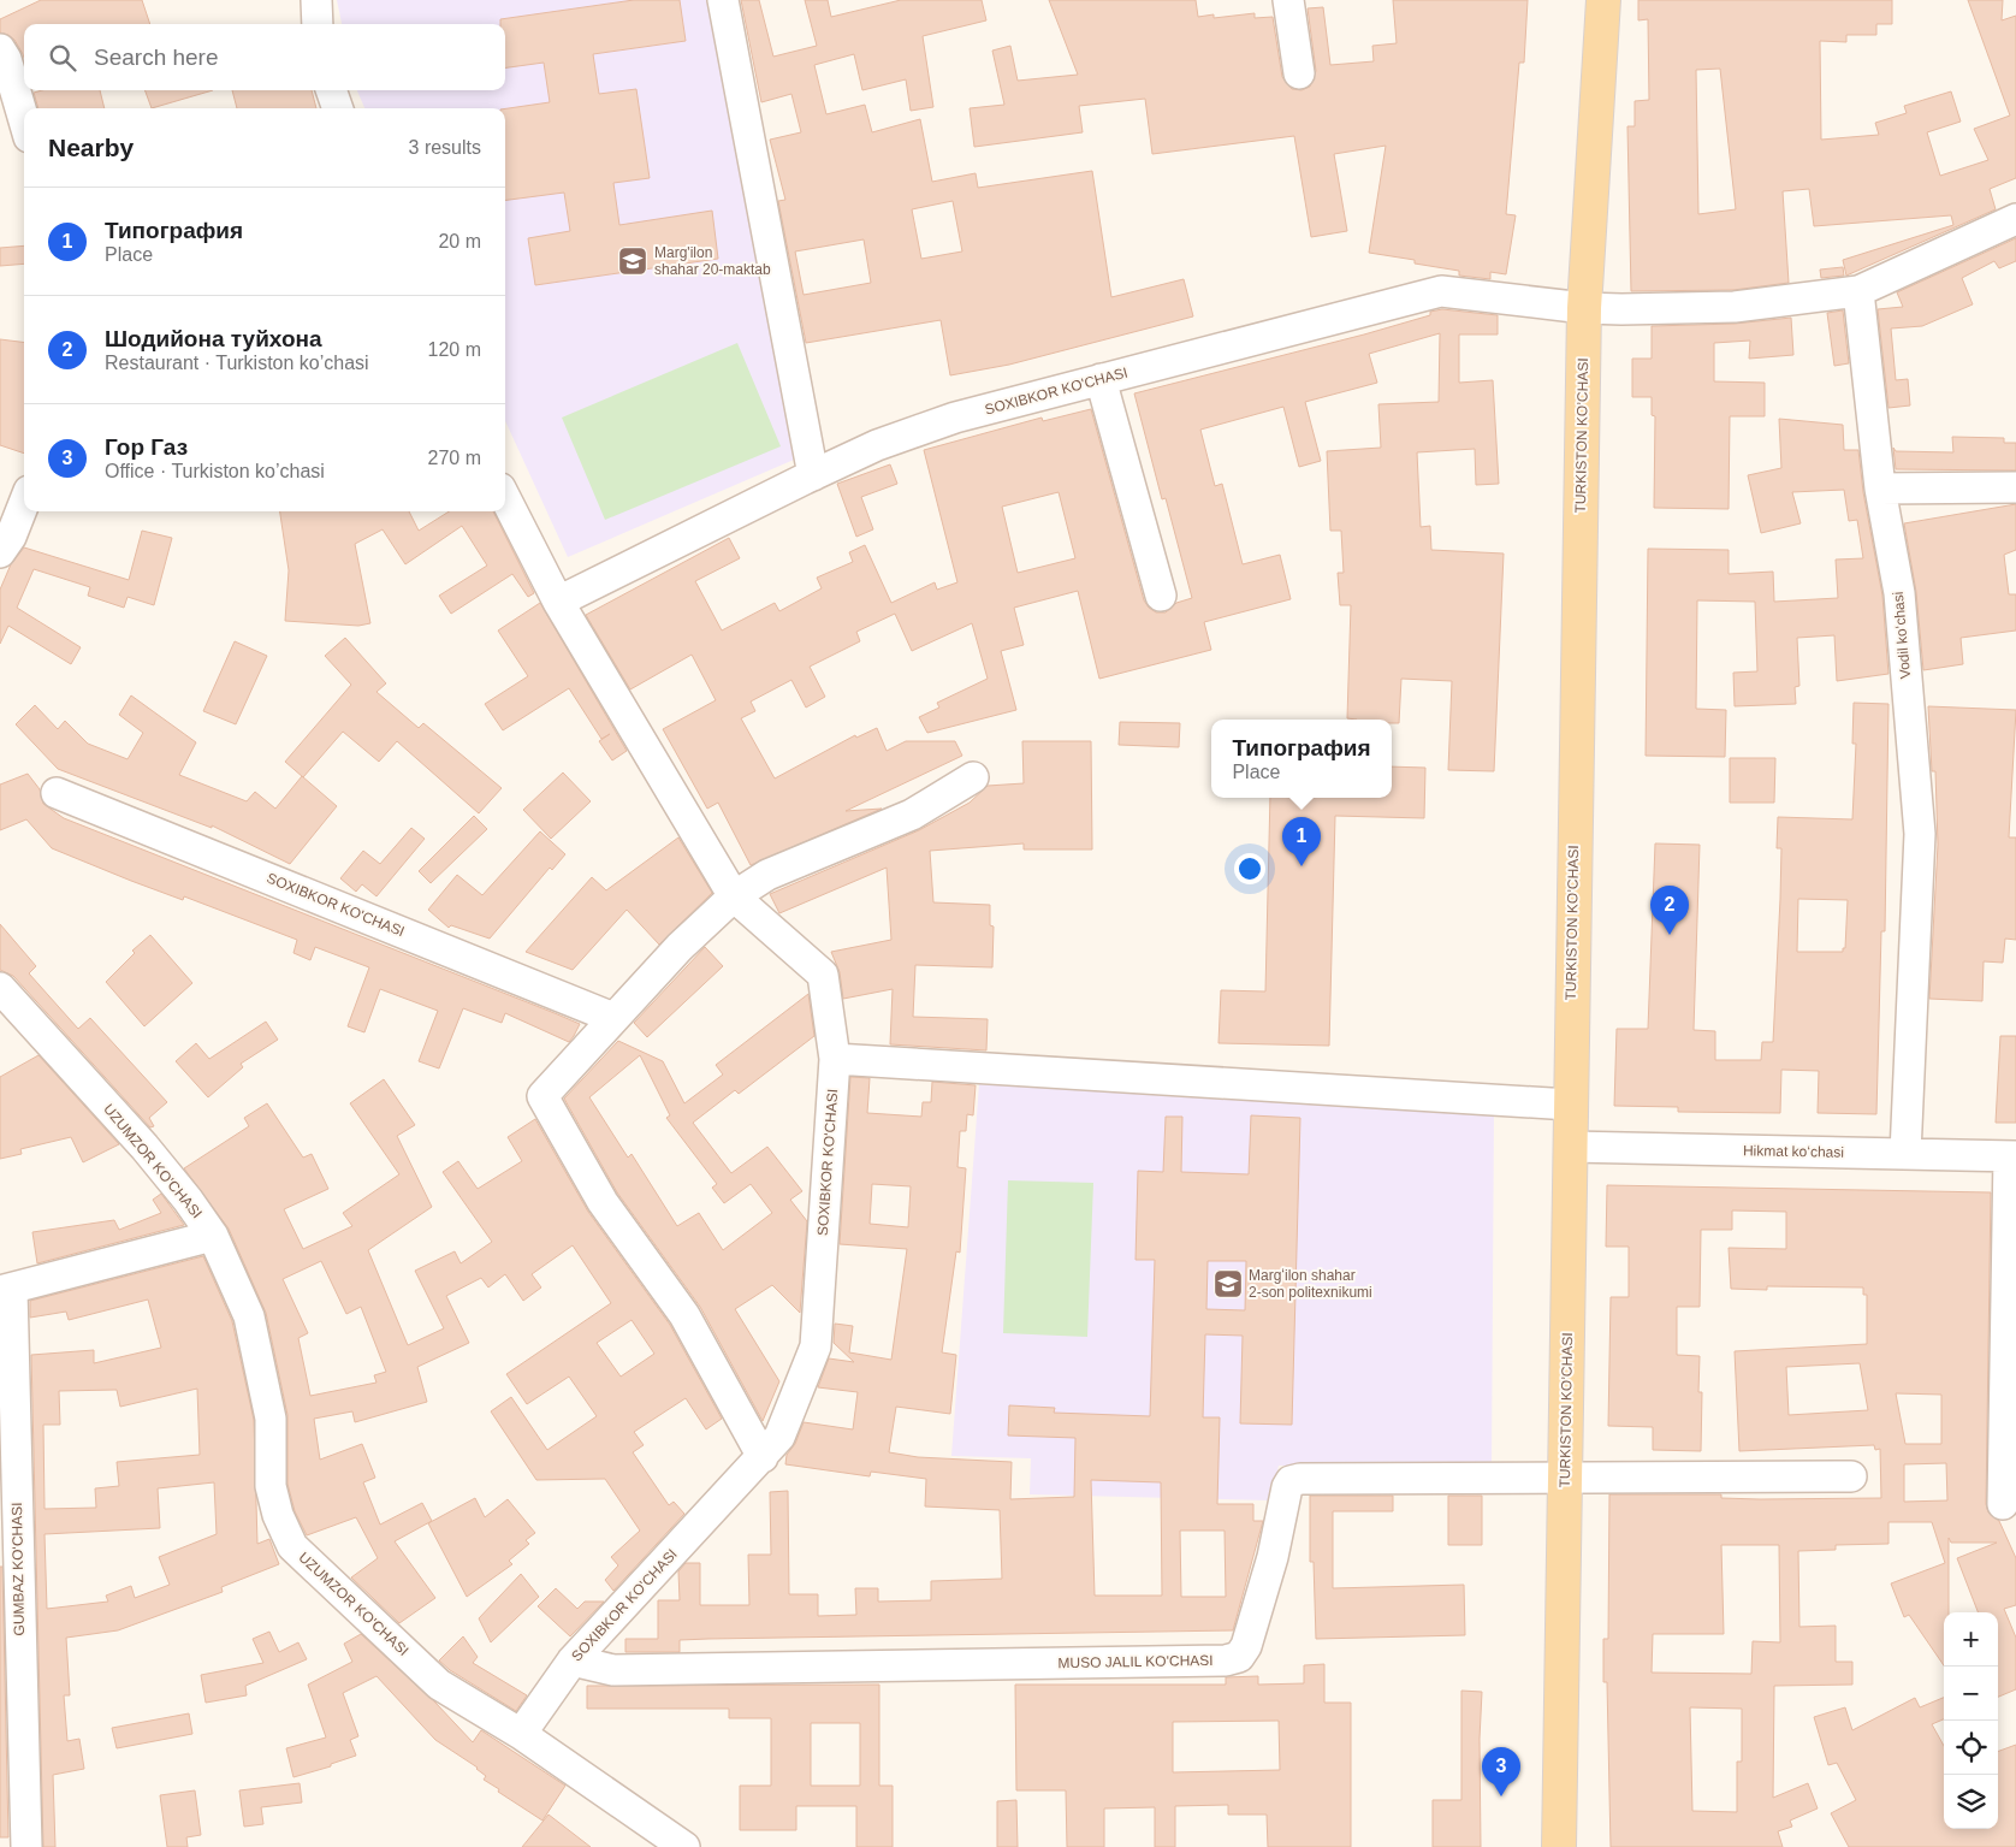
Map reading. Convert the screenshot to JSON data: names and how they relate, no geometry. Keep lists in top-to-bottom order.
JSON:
{
  "streets": {
    "main road": ["TURKISTON KO’CHASI"],
    "street": [
      "SOXIBKOR KO'CHASI",
      "Vodil koʻchasi",
      "Hikmat koʻchasi",
      "UZUMZOR KO'CHASI",
      "GUMBAZ KO'CHASI",
      "MUSO JALIL KO'CHASI"
    ]
  },
  "crossings": [
    ["SOXIBKOR KO'CHASI", "TURKISTON KO’CHASI"],
    ["SOXIBKOR KO'CHASI", "Vodil koʻchasi"],
    ["SOXIBKOR KO'CHASI", "UZUMZOR KO'CHASI"],
    ["SOXIBKOR KO'CHASI", "MUSO JALIL KO'CHASI"],
    ["TURKISTON KO’CHASI", "Hikmat koʻchasi"],
    ["TURKISTON KO’CHASI", "MUSO JALIL KO'CHASI"],
    ["Vodil koʻchasi", "Hikmat koʻchasi"],
    ["UZUMZOR KO'CHASI", "GUMBAZ KO'CHASI"]
  ],
  "places": {
    "school or university": ["Marg'ilon shahar 20-maktab", "Margʻilon shahar 2-son politexnikumi"]
  },
  "page": {
    "search": "Search here",
    "heading": ["Nearby", "3 results"],
    "list": [
      {
        "mark": "1",
        "name": "Типография",
        "note": "Place",
        "value": "20 m"
      },
      {
        "mark": "2",
        "name": "Шодийона туйхона",
        "note": "Restaurant · Turkiston ko’chasi",
        "value": "120 m"
      },
      {
        "mark": "3",
        "name": "Гор Газ",
        "note": "Office · Turkiston ko’chasi",
        "value": "270 m"
      }
    ],
    "popup": ["Типография", "Place"],
    "pins": ["1", "2", "3"],
    "map_buttons": ["+", "−"]
  }
}
